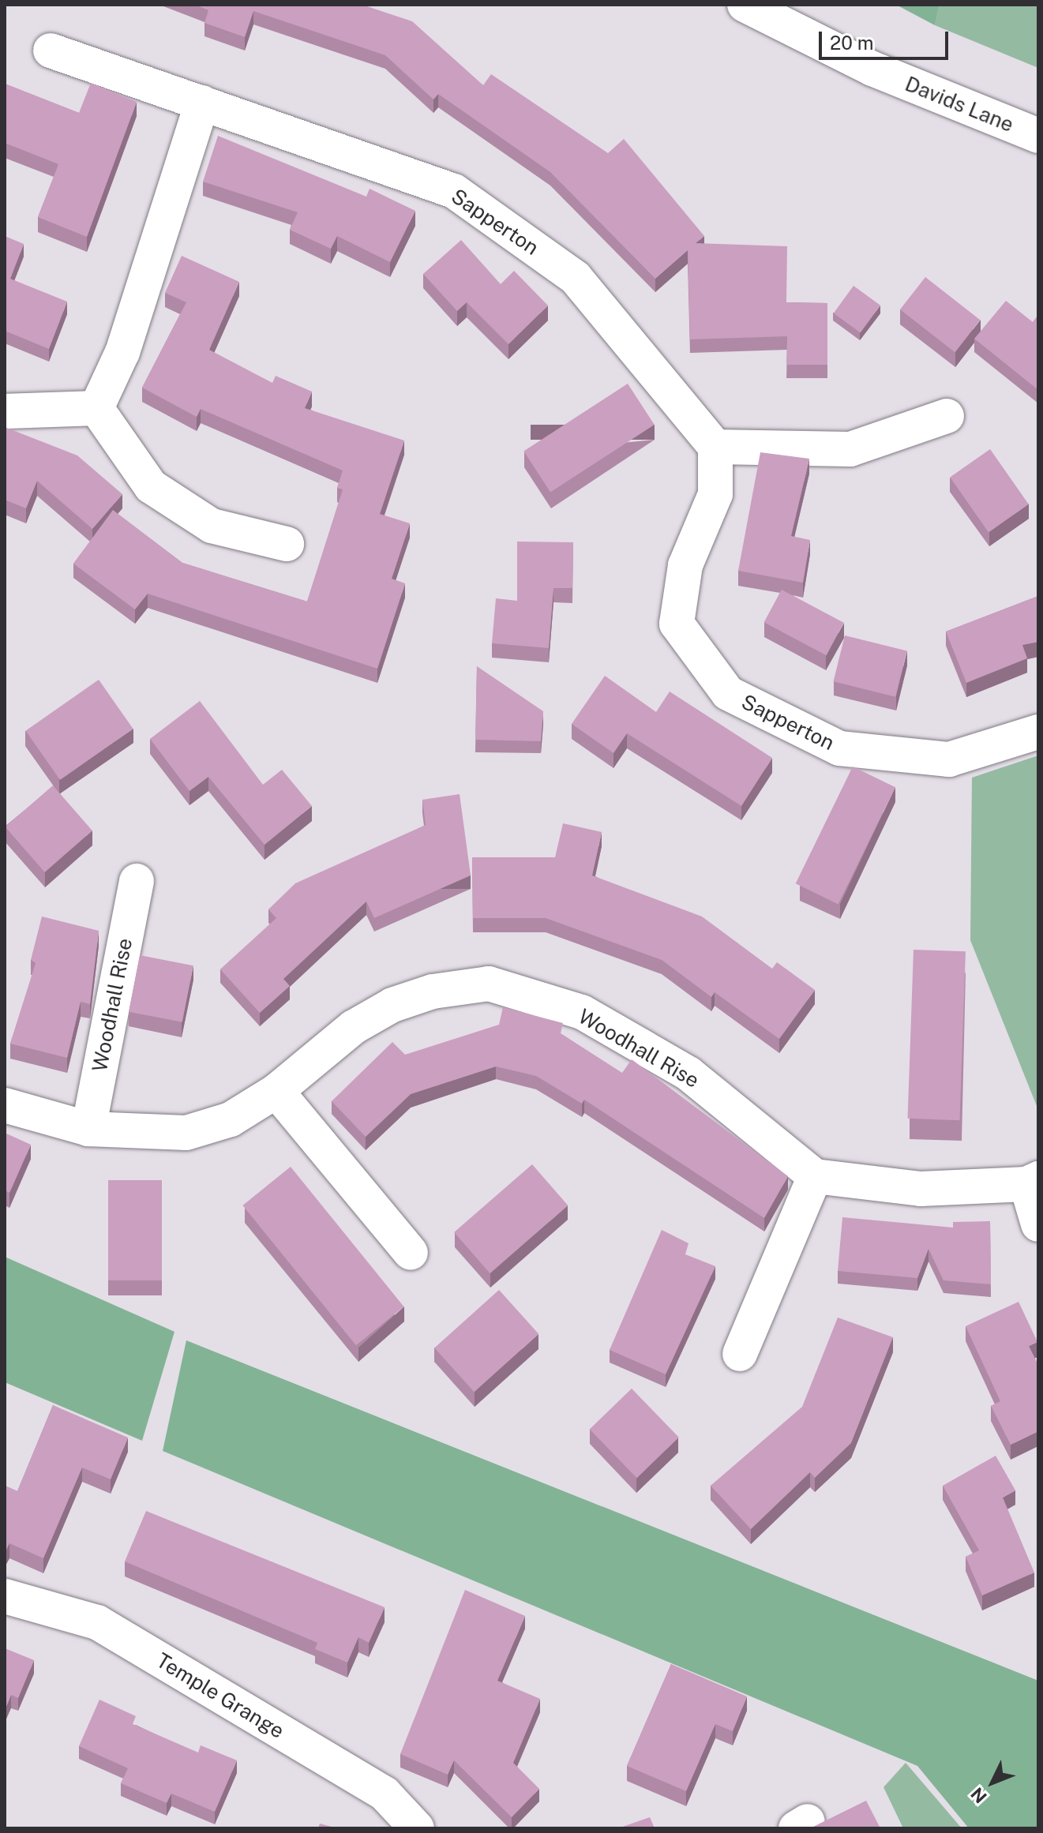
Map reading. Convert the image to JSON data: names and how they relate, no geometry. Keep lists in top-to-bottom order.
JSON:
{
  "streets": {
    "street": [
      "Davids Lane",
      "Sapperton",
      "Woodhall Rise",
      "Temple Grange"
    ]
  },
  "scale_bar": "20 m",
  "north": "bottom left"
}
